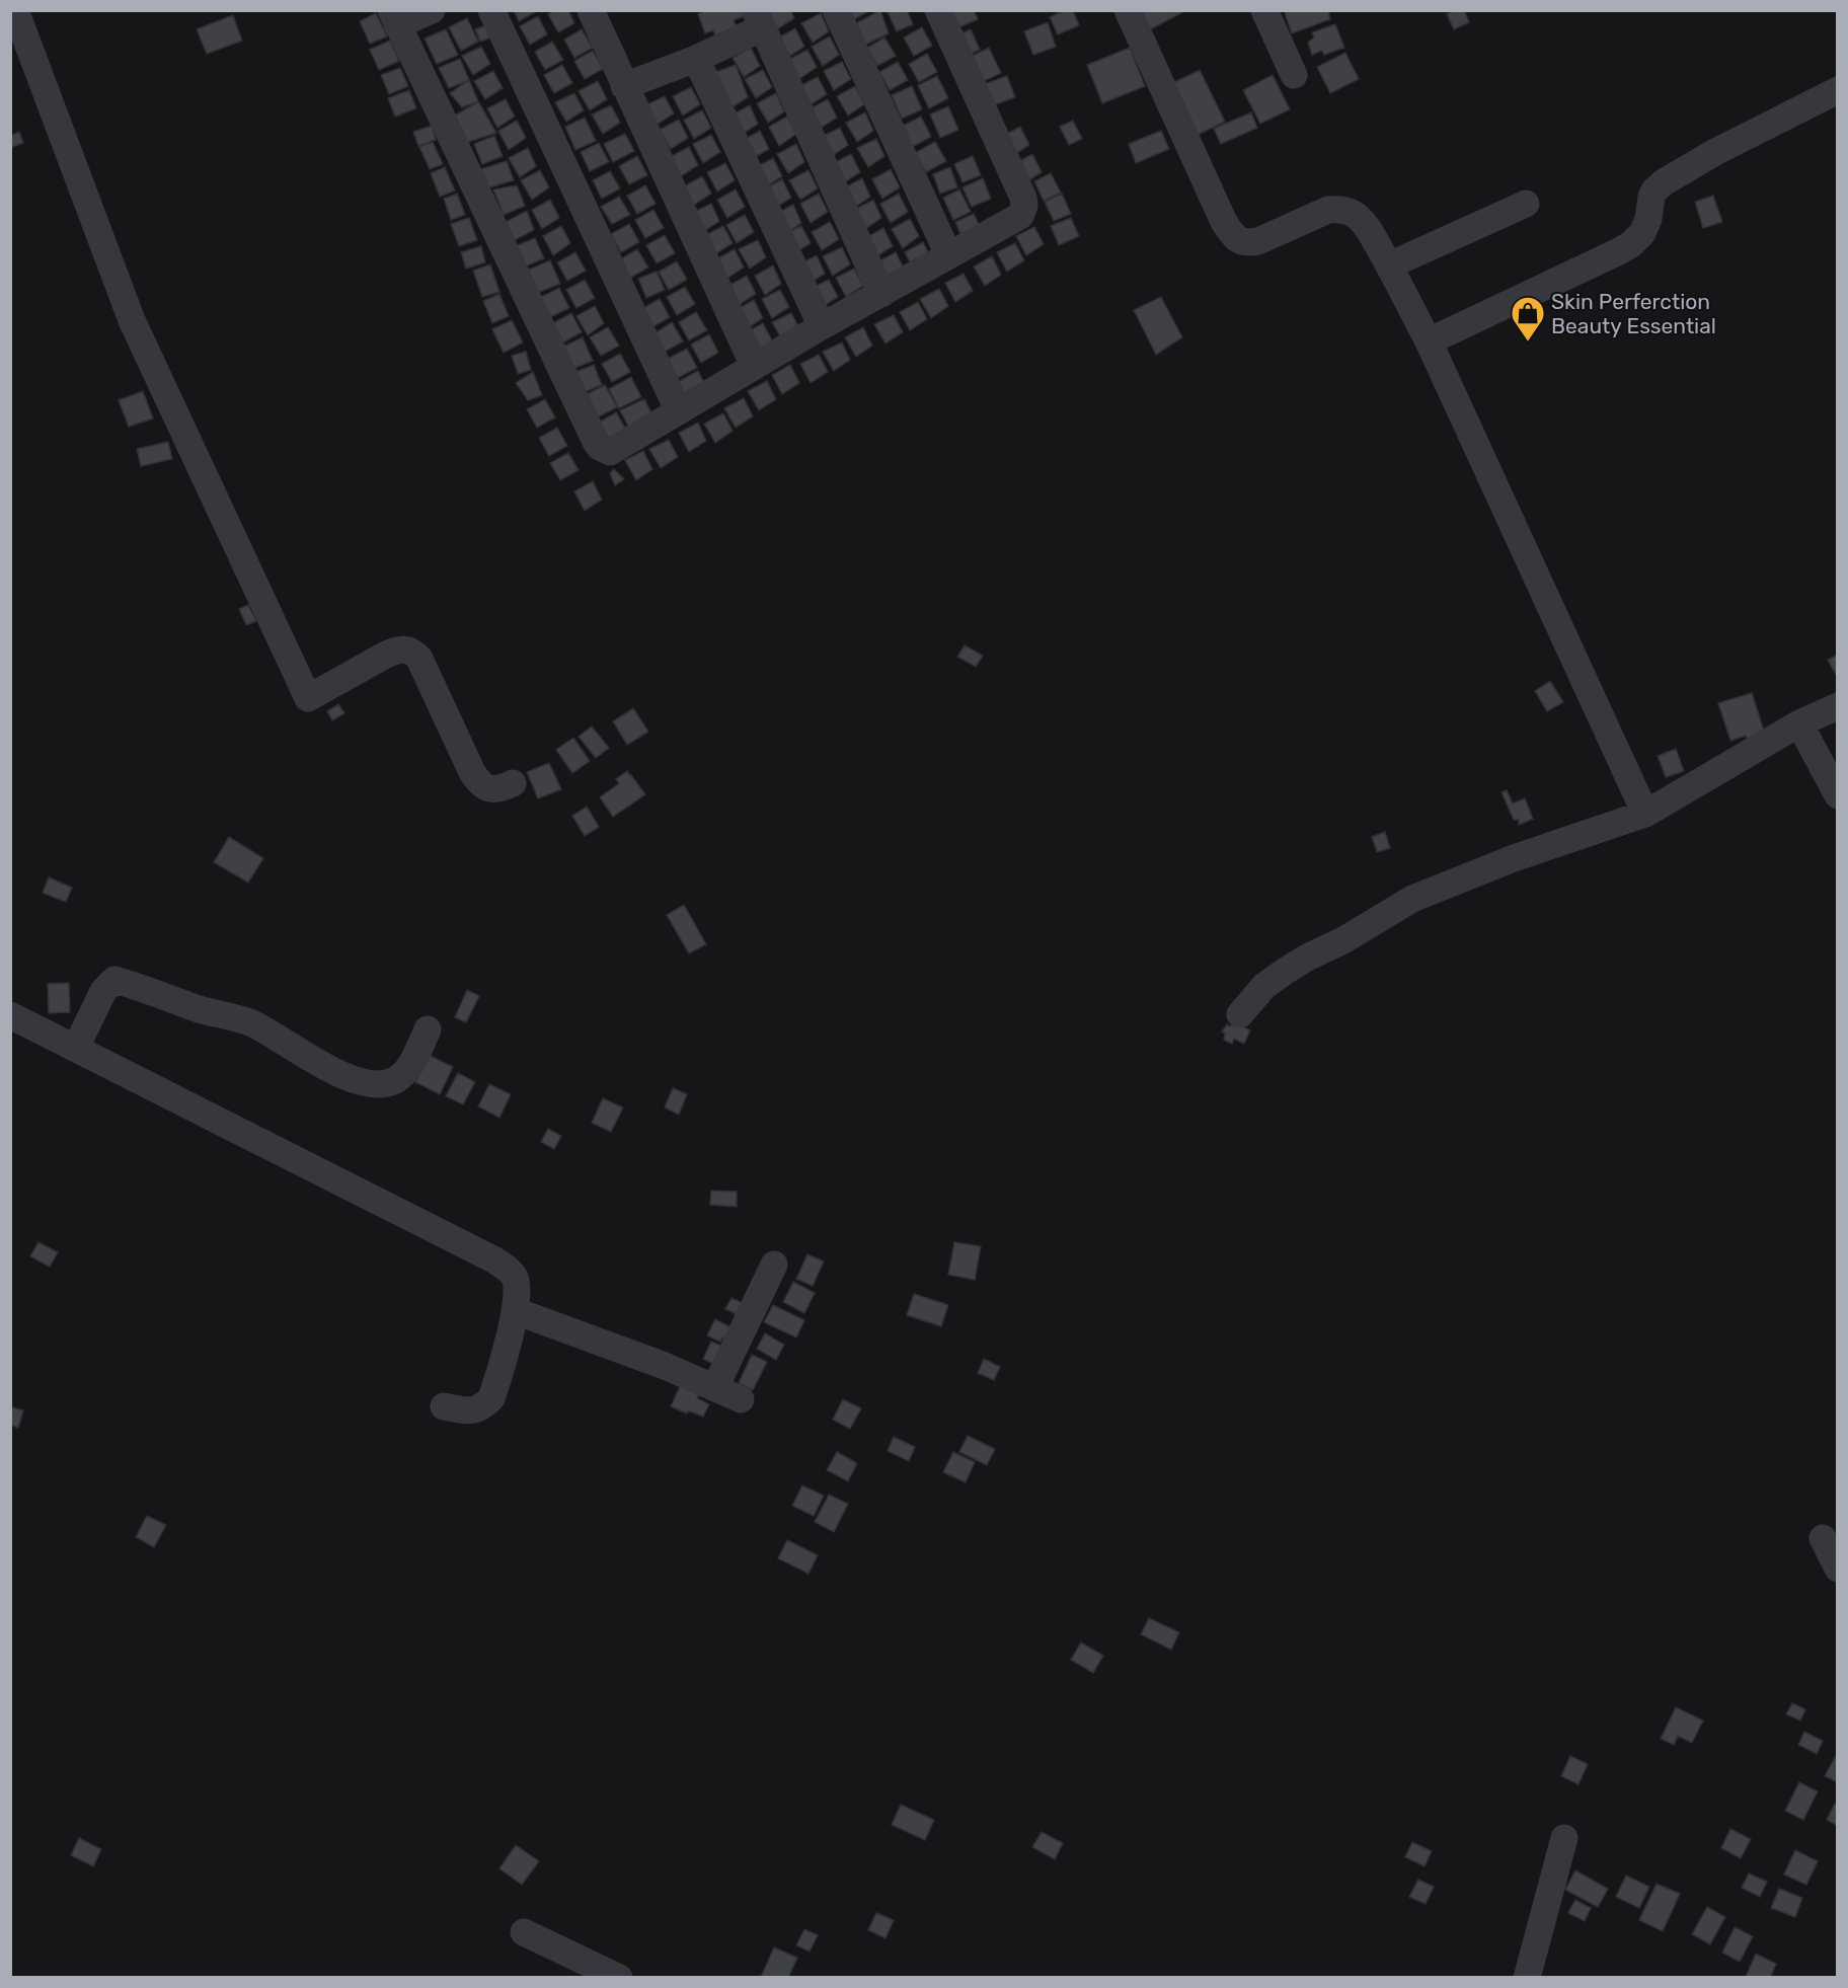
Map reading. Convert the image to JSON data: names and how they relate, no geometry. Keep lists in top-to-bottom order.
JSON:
{
  "places": {
    "shop": ["Skin Perferction Beauty Essential"]
  }
}
